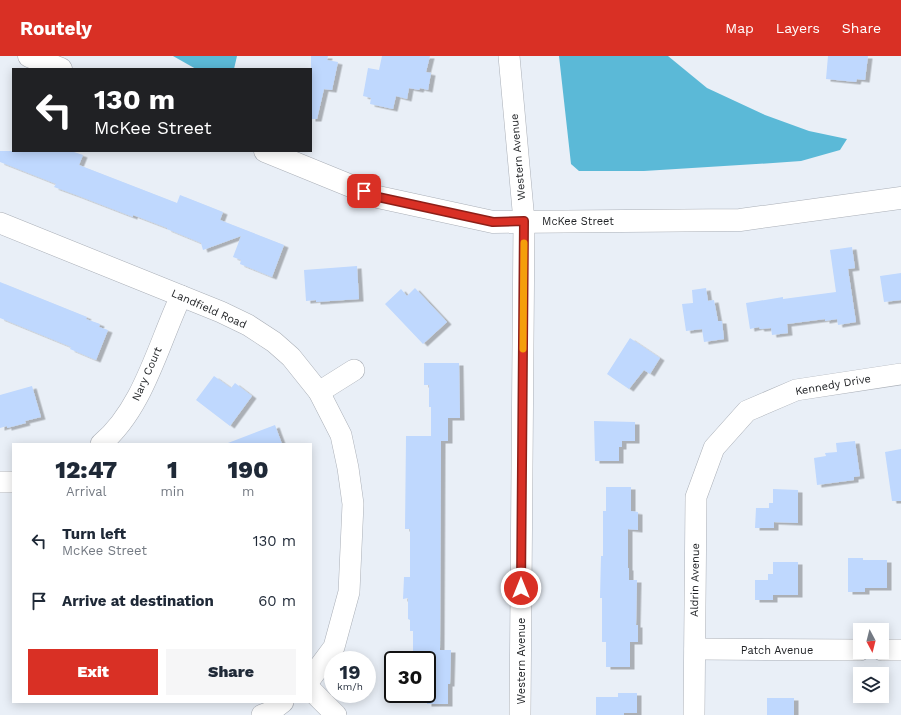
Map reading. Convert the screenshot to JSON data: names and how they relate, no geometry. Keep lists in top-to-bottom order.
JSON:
{
  "streets": {
    "street": [
      "Western Avenue",
      "McKee Street",
      "Landfield Road",
      "Nary Court",
      "Kennedy Drive",
      "Aldrin Avenue",
      "Patch Avenue"
    ]
  },
  "crossings": [
    ["Western Avenue", "McKee Street"],
    ["Landfield Road", "Nary Court"],
    ["Kennedy Drive", "Aldrin Avenue"],
    ["Aldrin Avenue", "Patch Avenue"]
  ],
  "north": "bottom",
  "page": {
    "header": "Routely",
    "nav": ["Map", "Layers", "Share"],
    "turn": ["130 m", "McKee Street"],
    "eta": [
      "12:47",
      "Arrival",
      "1",
      "min",
      "190",
      "m"
    ],
    "list": [
      {
        "name": "Turn left",
        "note": "McKee Street",
        "value": "130 m"
      },
      {
        "name": "Arrive at destination",
        "value": "60 m"
      }
    ],
    "buttons": ["Exit", "Share"],
    "speed": "19 km/h",
    "limit": "30"
  }
}
